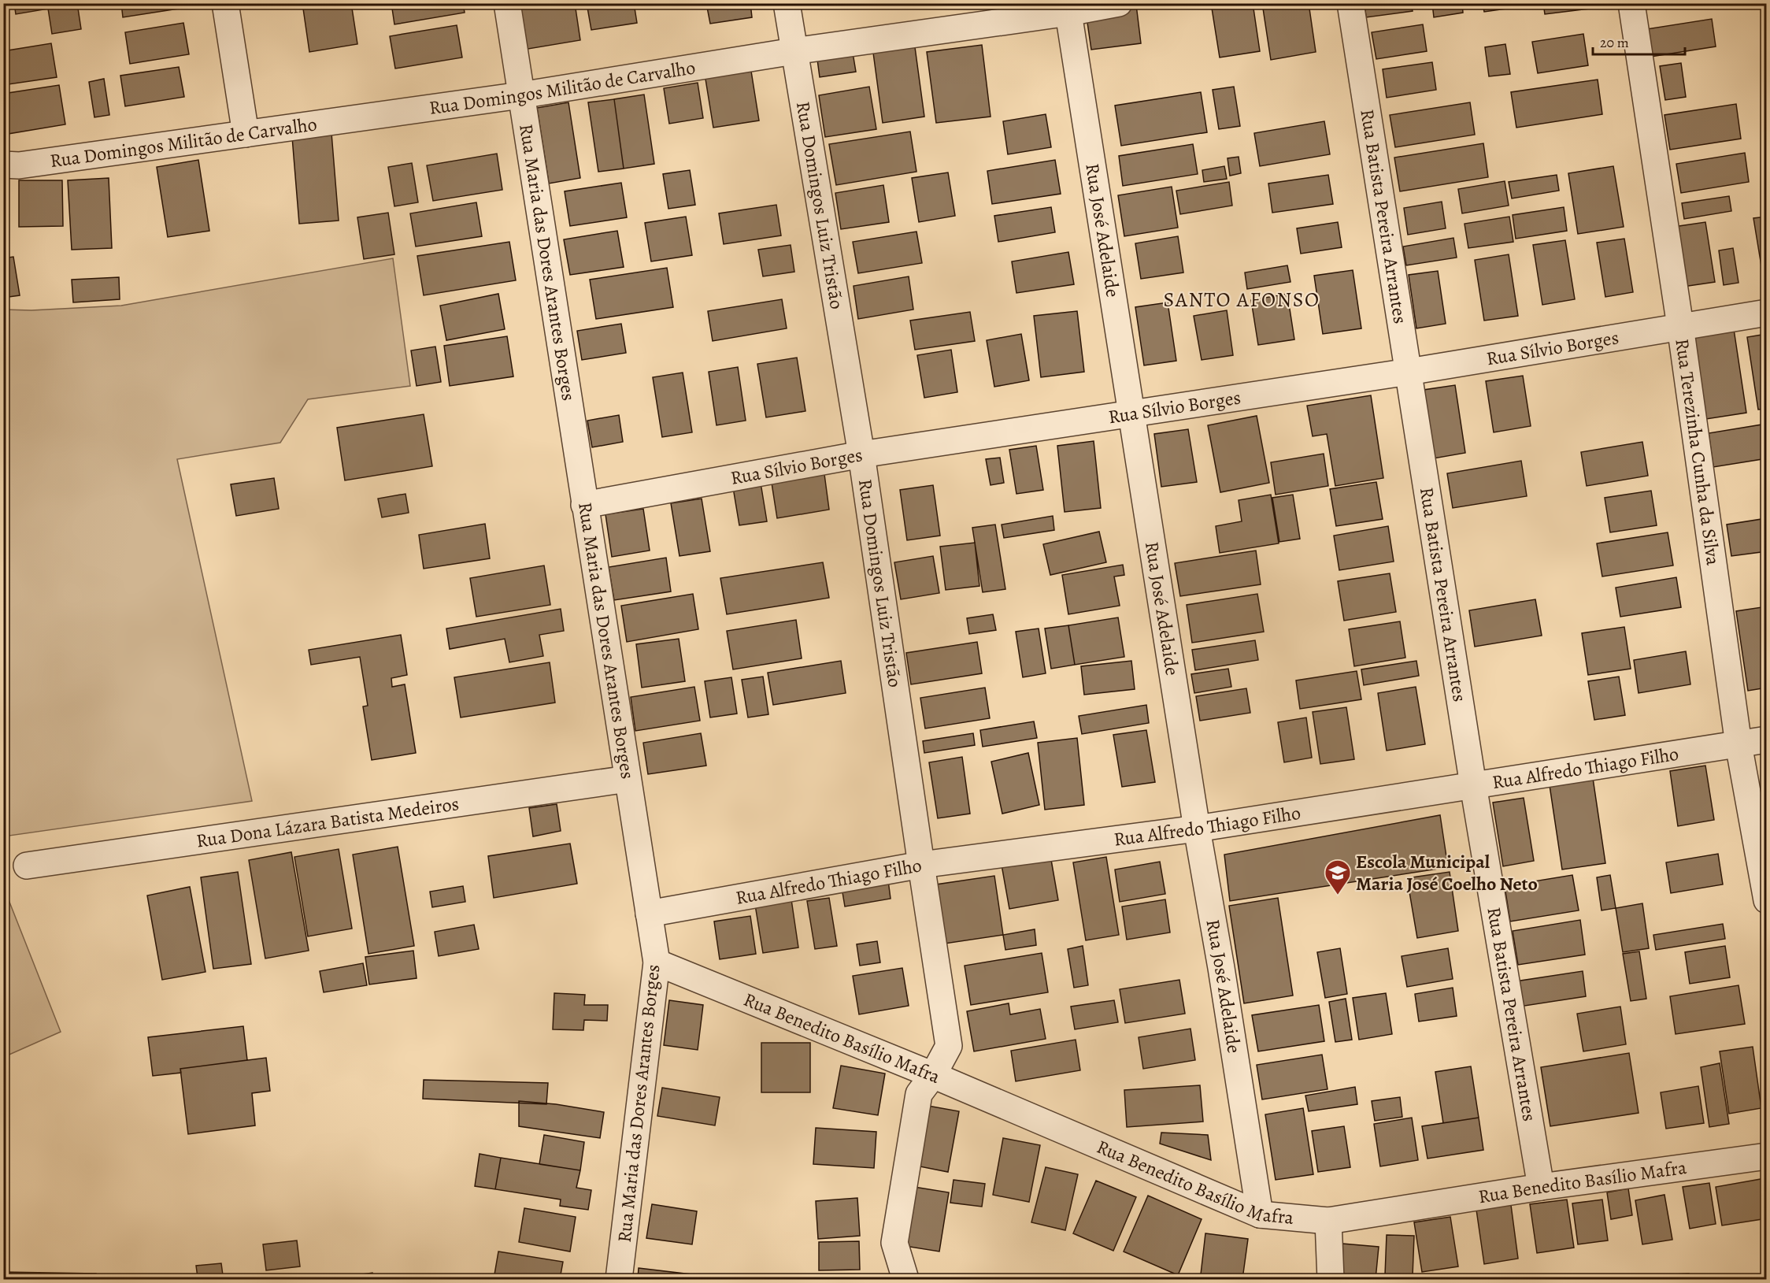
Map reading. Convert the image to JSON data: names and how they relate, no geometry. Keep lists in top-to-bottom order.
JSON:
{
  "streets": {
    "street": [
      "Rua Domingos Militão de Carvalho",
      "Rua Domingos Luiz Tristão",
      "Rua Batista Pereira Arrantes",
      "Rua José Adelaide",
      "Rua Maria das Dores Arantes Borges",
      "Rua Sílvio Borges",
      "Rua Terezinha Cunha da Silva",
      "Rua Alfredo Thiago Filho",
      "Rua Dona Lázara Batista Medeiros",
      "Rua Benedito Basílio Mafra"
    ]
  },
  "crossings": [
    ["Rua Domingos Militão de Carvalho", "Rua Domingos Luiz Tristão"],
    ["Rua Domingos Militão de Carvalho", "Rua José Adelaide"],
    ["Rua Domingos Militão de Carvalho", "Rua Maria das Dores Arantes Borges"],
    ["Rua Domingos Luiz Tristão", "Rua Sílvio Borges"],
    ["Rua Domingos Luiz Tristão", "Rua Alfredo Thiago Filho"],
    ["Rua Domingos Luiz Tristão", "Rua Benedito Basílio Mafra"],
    ["Rua Batista Pereira Arrantes", "Rua Sílvio Borges"],
    ["Rua Batista Pereira Arrantes", "Rua Alfredo Thiago Filho"],
    ["Rua Batista Pereira Arrantes", "Rua Benedito Basílio Mafra"],
    ["Rua José Adelaide", "Rua Sílvio Borges"],
    ["Rua José Adelaide", "Rua Alfredo Thiago Filho"],
    ["Rua José Adelaide", "Rua Benedito Basílio Mafra"],
    ["Rua Maria das Dores Arantes Borges", "Rua Sílvio Borges"],
    ["Rua Maria das Dores Arantes Borges", "Rua Alfredo Thiago Filho"],
    ["Rua Maria das Dores Arantes Borges", "Rua Dona Lázara Batista Medeiros"],
    ["Rua Maria das Dores Arantes Borges", "Rua Benedito Basílio Mafra"],
    ["Rua Sílvio Borges", "Rua Terezinha Cunha da Silva"],
    ["Rua Terezinha Cunha da Silva", "Rua Alfredo Thiago Filho"]
  ],
  "districts": ["SANTO AFONSO"],
  "places": {
    "school or university": ["Escola Municipal Maria José Coelho Neto"]
  },
  "scale_bar": "20 m"
}
